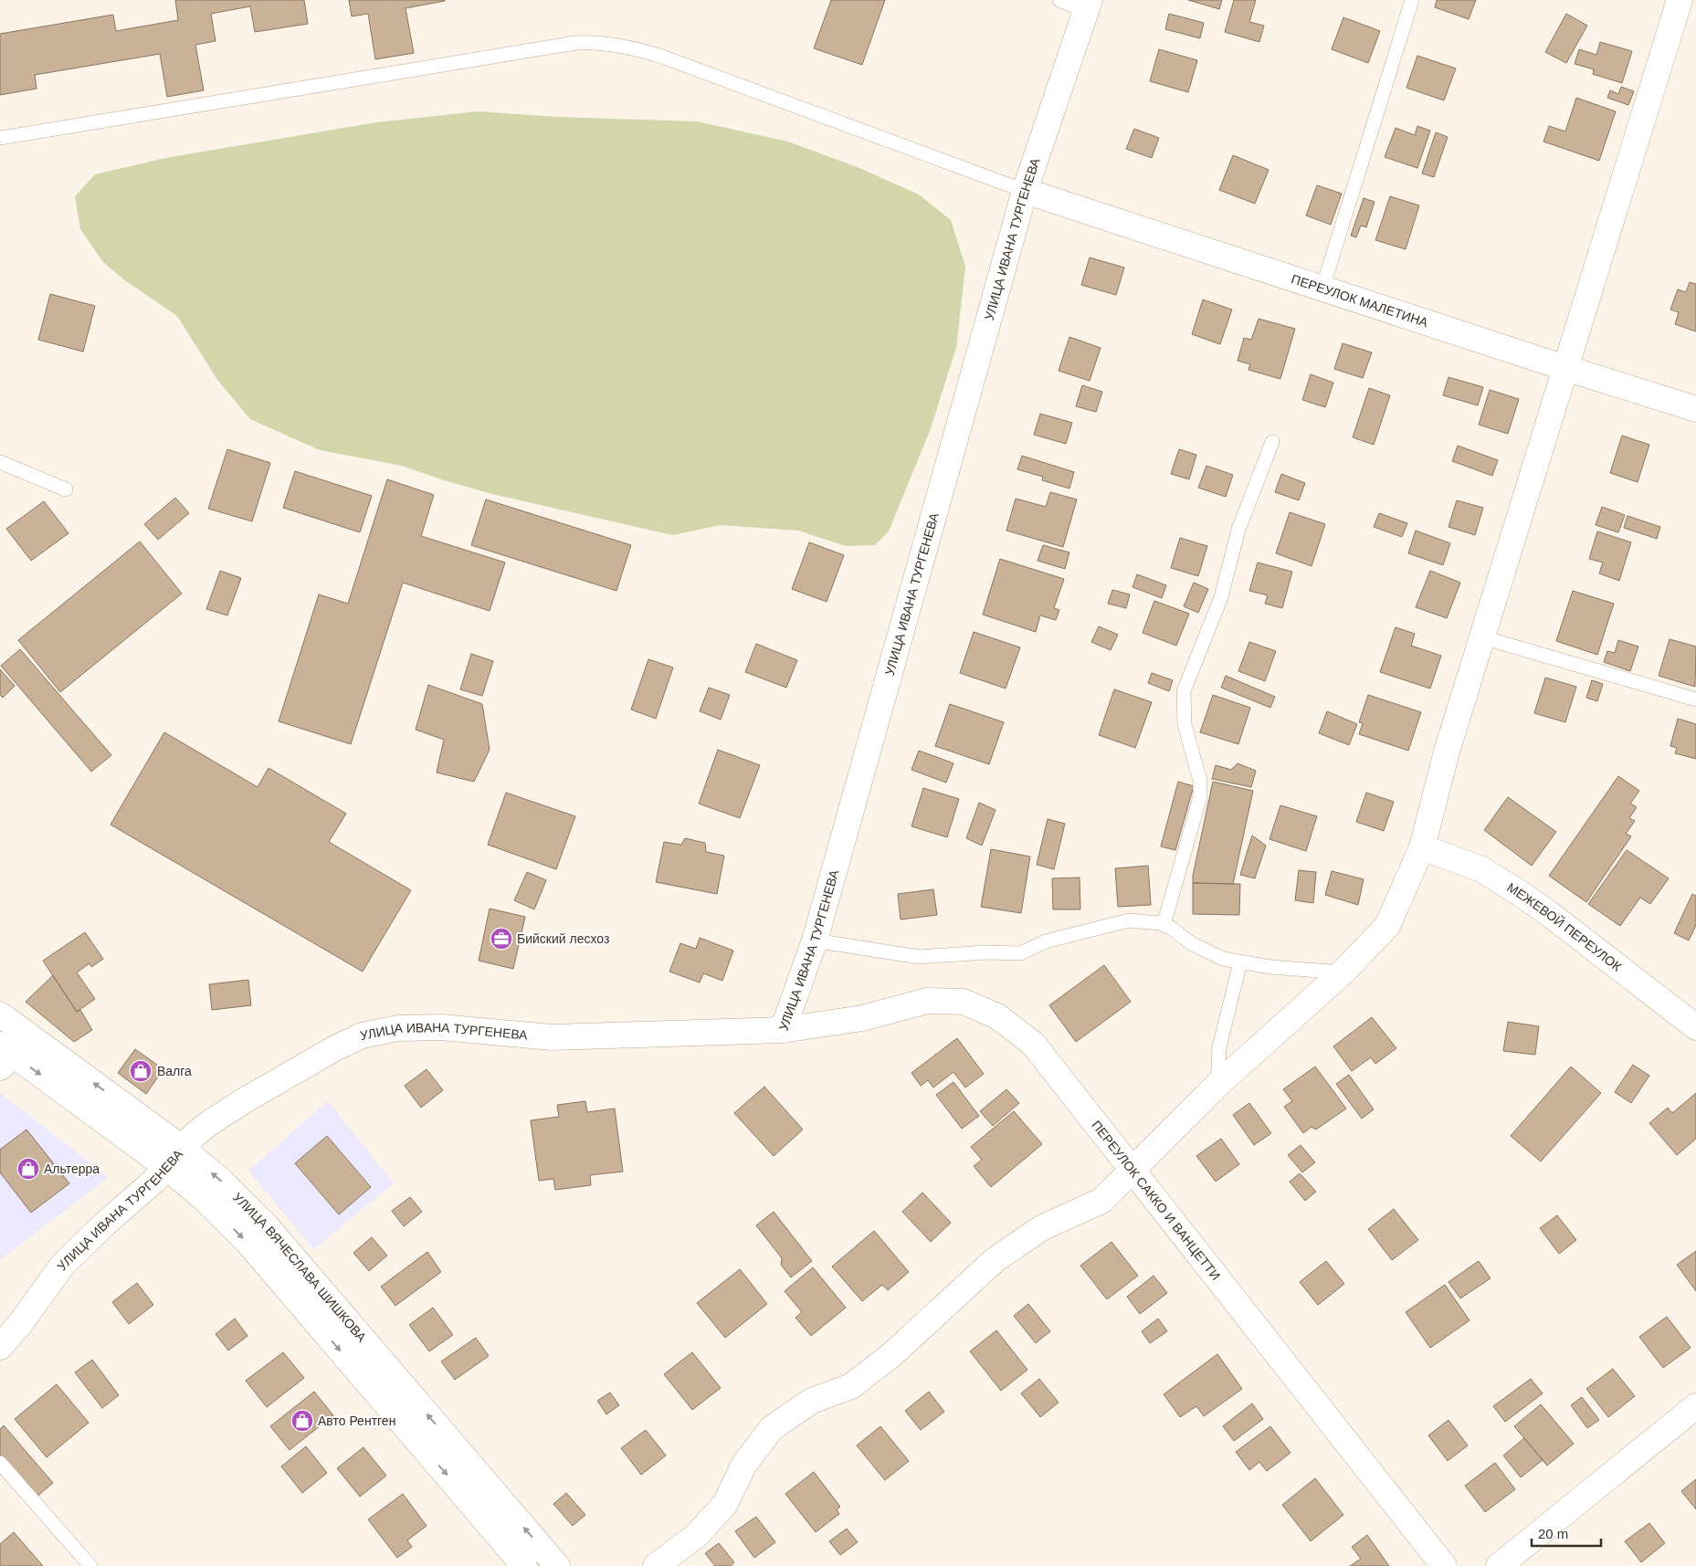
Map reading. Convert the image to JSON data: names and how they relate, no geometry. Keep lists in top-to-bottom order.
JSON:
{
  "streets": {
    "street": [
      "УЛИЦА ИВАНА ТУРГЕНЕВА",
      "ПЕРЕУЛОК МАЛЕТИНА",
      "МЕЖЕВОЙ ПЕРЕУЛОК",
      "ПЕРЕУЛОК САККО И ВАНЦЕТТИ",
      "УЛИЦА ВЯЧЕСЛАВА ШИШКОВА"
    ]
  },
  "crossings": [
    ["УЛИЦА ИВАНА ТУРГЕНЕВА", "ПЕРЕУЛОК МАЛЕТИНА"],
    ["УЛИЦА ИВАНА ТУРГЕНЕВА", "ПЕРЕУЛОК САККО И ВАНЦЕТТИ"],
    ["УЛИЦА ИВАНА ТУРГЕНЕВА", "УЛИЦА ВЯЧЕСЛАВА ШИШКОВА"]
  ],
  "places": {
    "office": ["Бийский лесхоз"],
    "shop": ["Валга", "Альтерра", "Авто Рентген"]
  },
  "scale_bar": "20 m"
}
